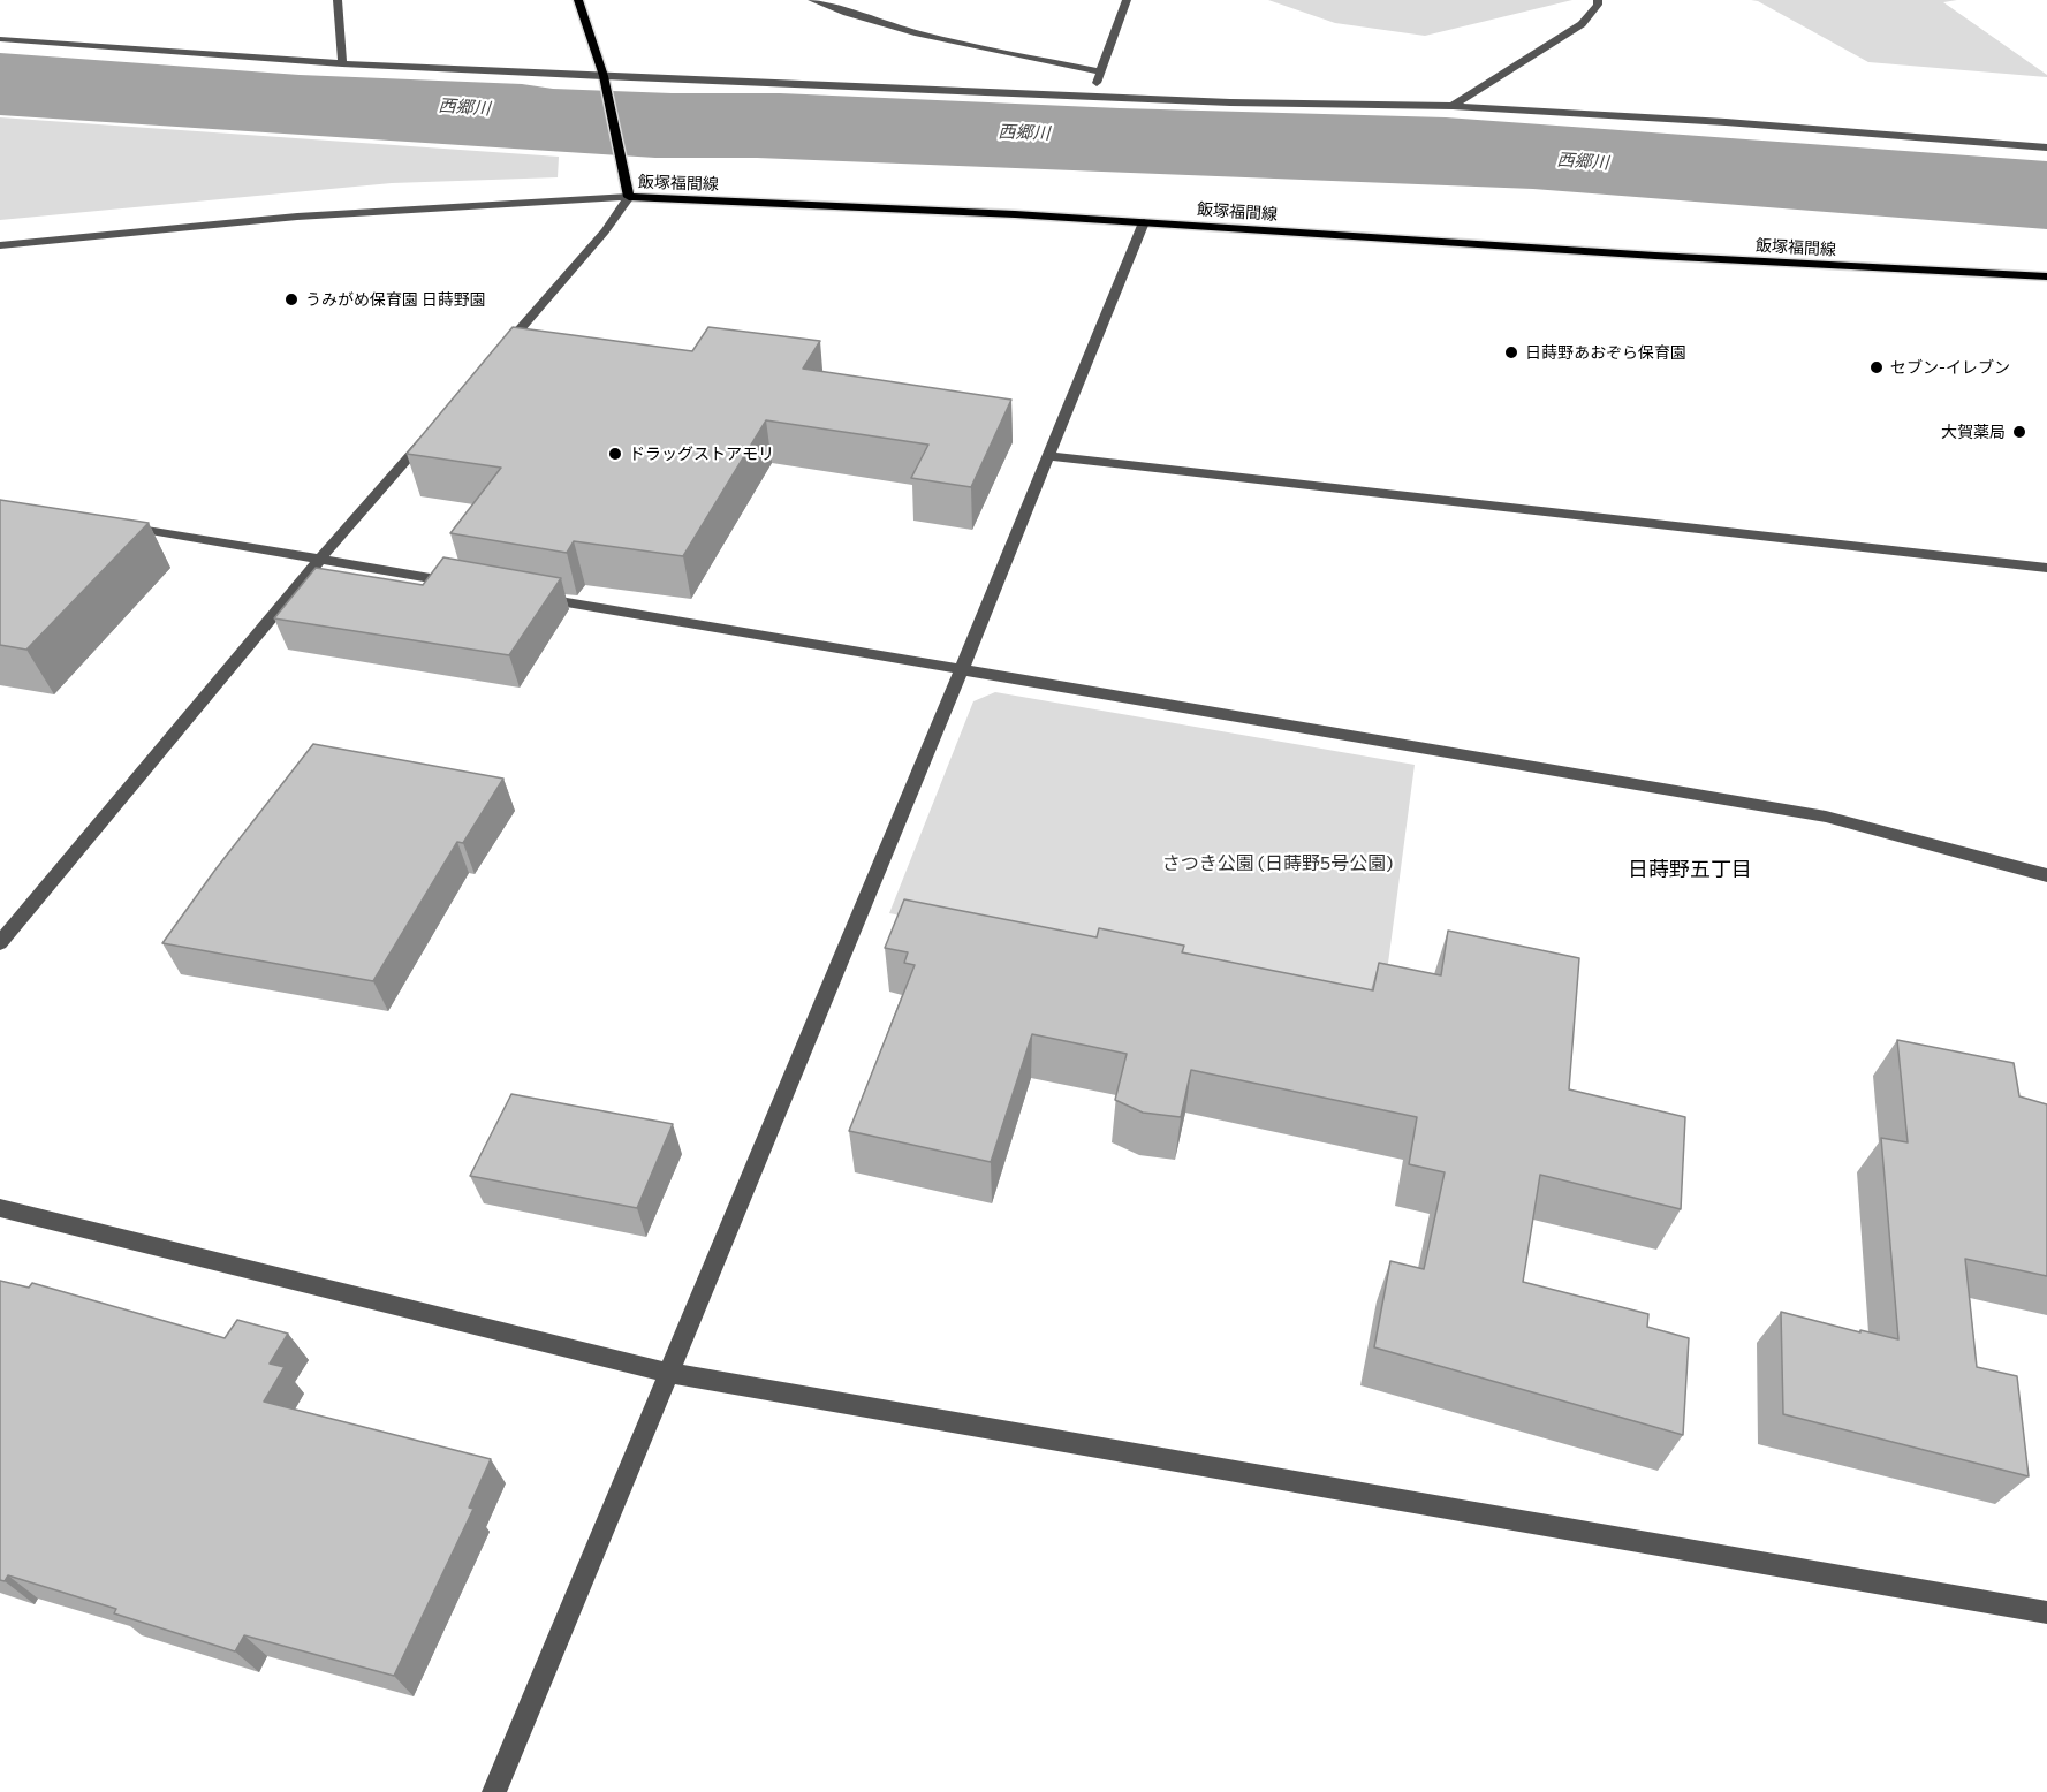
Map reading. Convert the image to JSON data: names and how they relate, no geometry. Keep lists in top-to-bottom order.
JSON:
{
  "streets": {
    "main road": ["飯塚福間線"]
  },
  "districts": ["日蒔野五丁目"],
  "water": ["西郷川"],
  "parks": ["さつき公園 (日蒔野5号公園)"],
  "places": [
    "うみがめ保育園 日蒔野園",
    "日蒔野あおぞら保育園",
    "セブン-イレブン",
    "大賀薬局",
    "ドラッグストアモリ"
  ]
}
